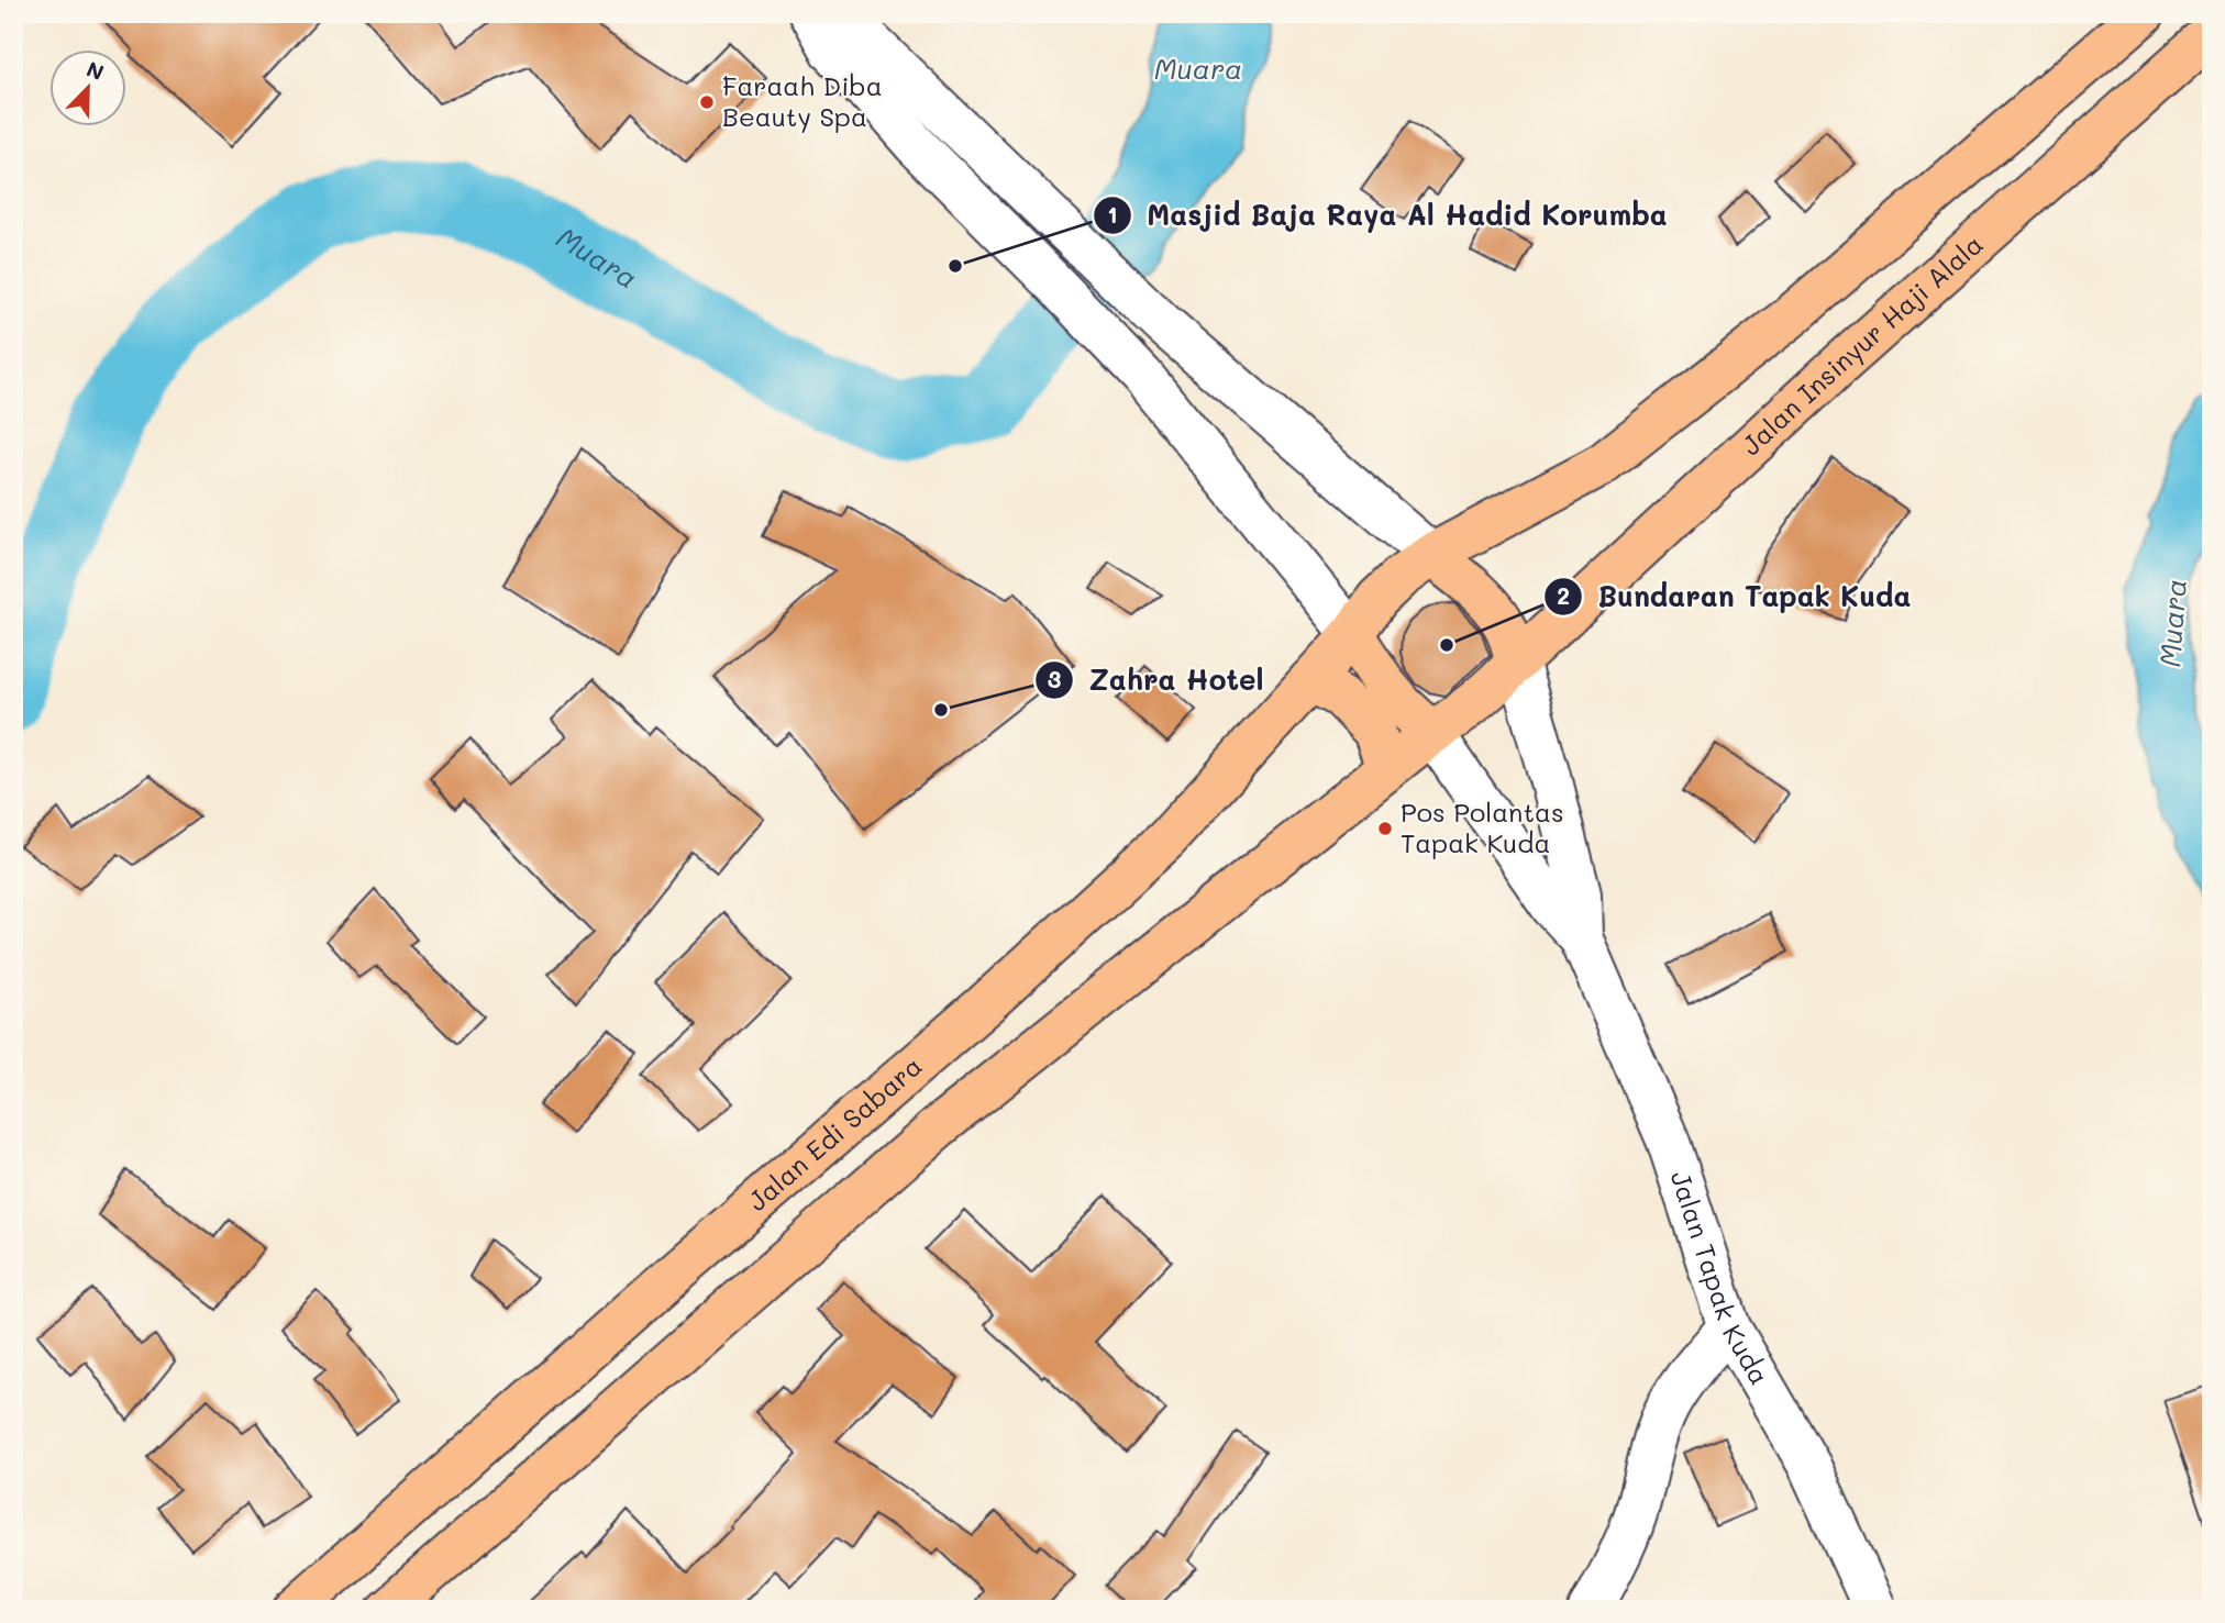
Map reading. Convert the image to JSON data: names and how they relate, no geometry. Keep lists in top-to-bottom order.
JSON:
{
  "streets": {
    "main road": ["Jalan Insinyur Haji Alala", "Jalan Edi Sabara"],
    "street": ["Jalan Tapak Kuda"]
  },
  "crossings": [
    ["Jalan Insinyur Haji Alala", "Jalan Edi Sabara"],
    ["Jalan Insinyur Haji Alala", "Jalan Tapak Kuda"],
    ["Jalan Edi Sabara", "Jalan Tapak Kuda"]
  ],
  "water": ["Muara"],
  "places": [
    "Faraah Diba Beauty Spa",
    "Masjid Baja Raya Al Hadid Korumba",
    "Bundaran Tapak Kuda",
    "Zahra Hotel",
    "Pos Polantas Tapak Kuda"
  ],
  "north": "top right"
}
